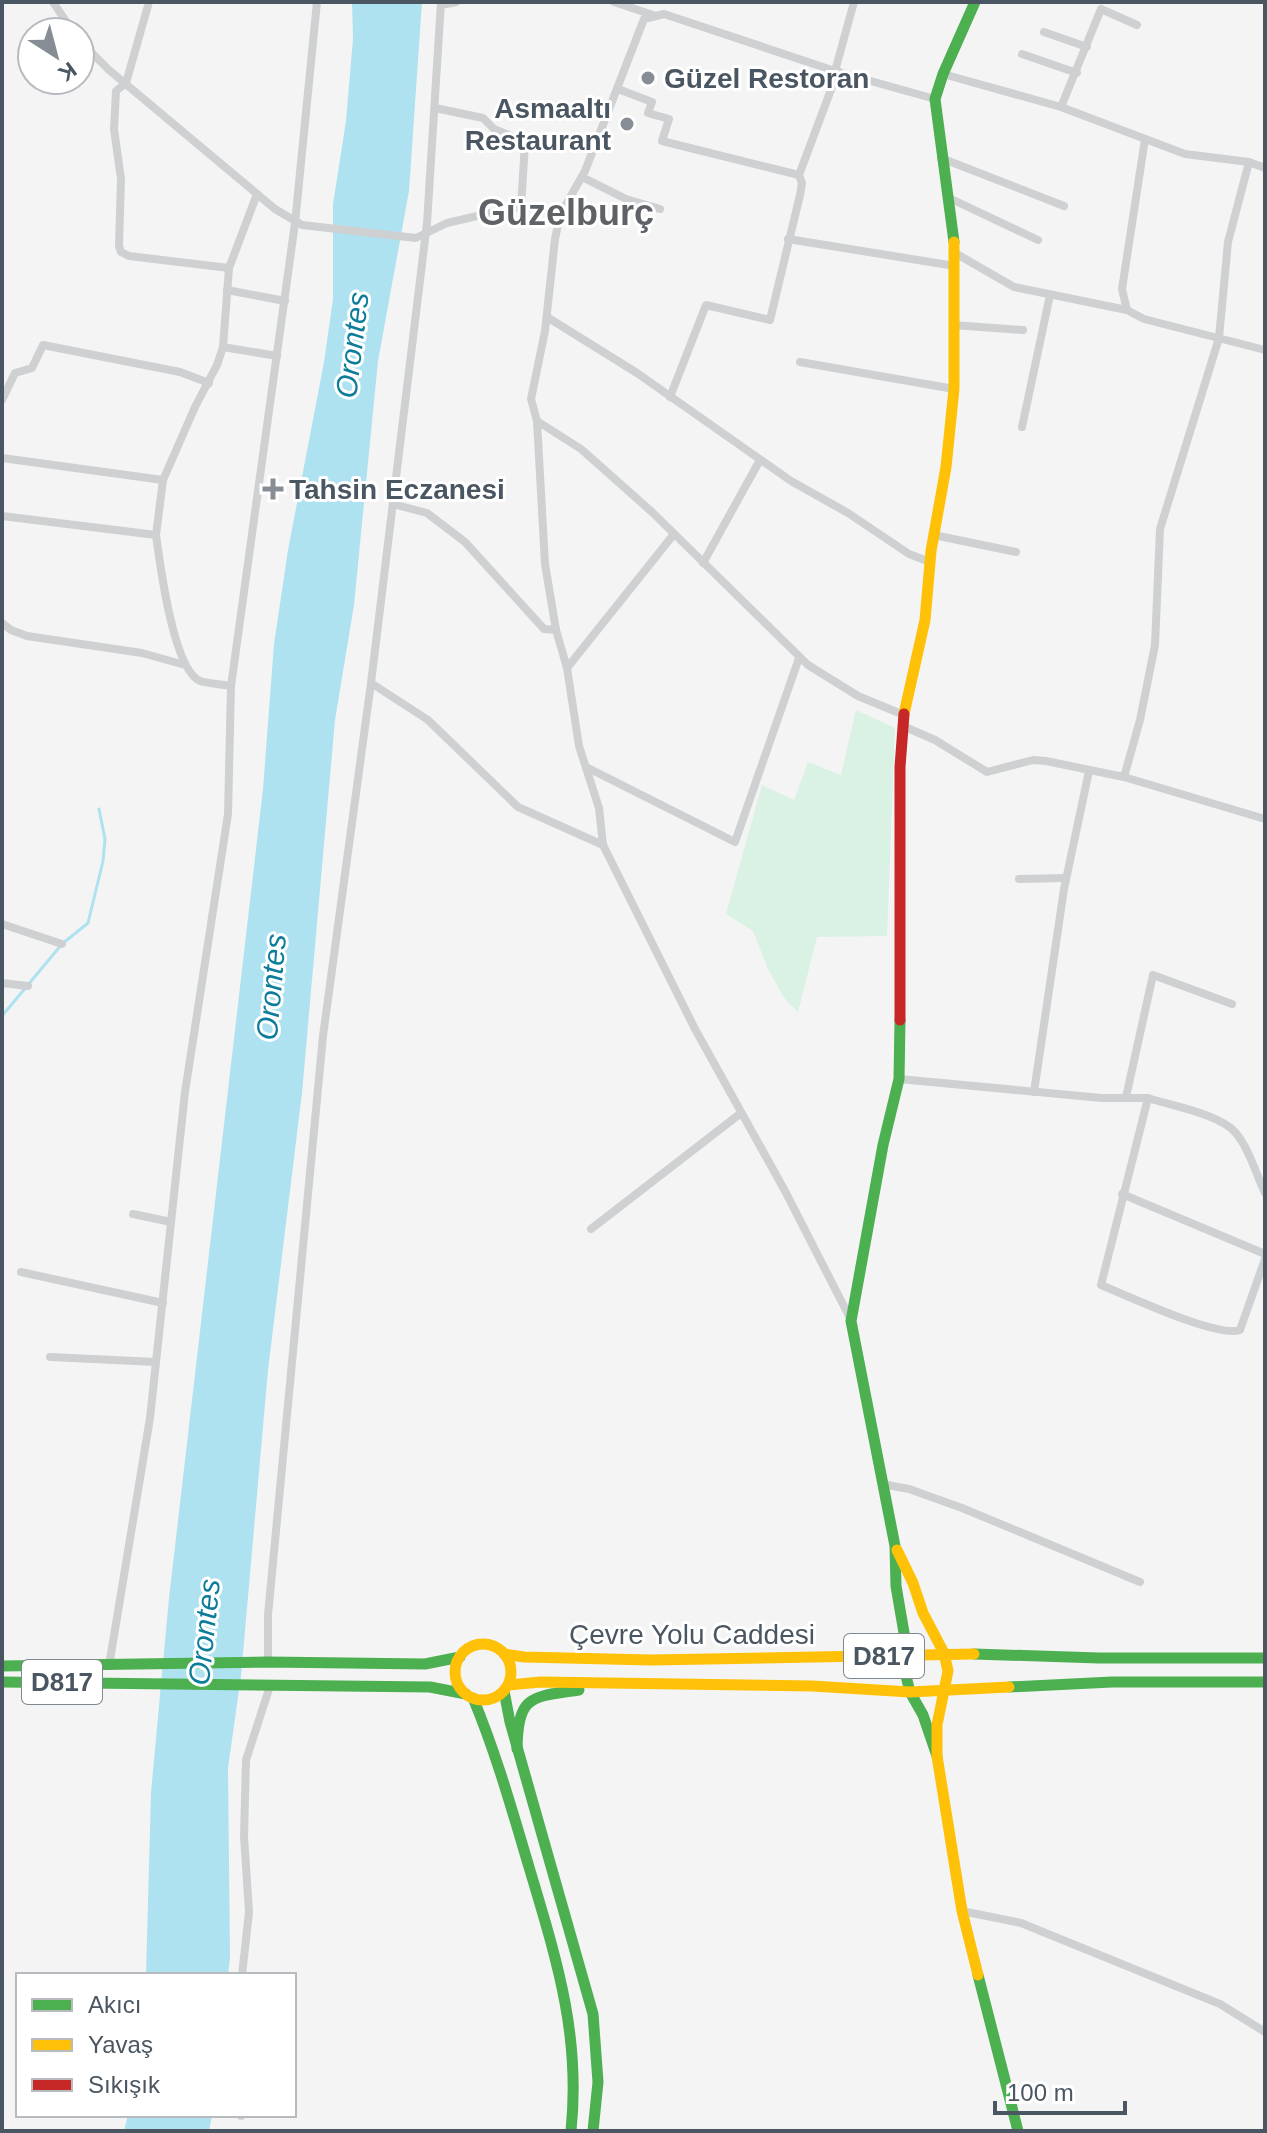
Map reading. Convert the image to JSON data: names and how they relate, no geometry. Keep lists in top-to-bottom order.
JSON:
{
  "streets": {
    "main road": ["Çevre Yolu Caddesi", "D817"]
  },
  "districts": ["Güzelburç"],
  "water": ["Orontes"],
  "places": {
    "other": ["Güzel Restoran", "Asmaaltı Restaurant"],
    "health": ["Tahsin Eczanesi"]
  },
  "legend": ["Akıcı", "Yavaş", "Sıkışık"],
  "scale_bar": "100 m",
  "north": "bottom right"
}
